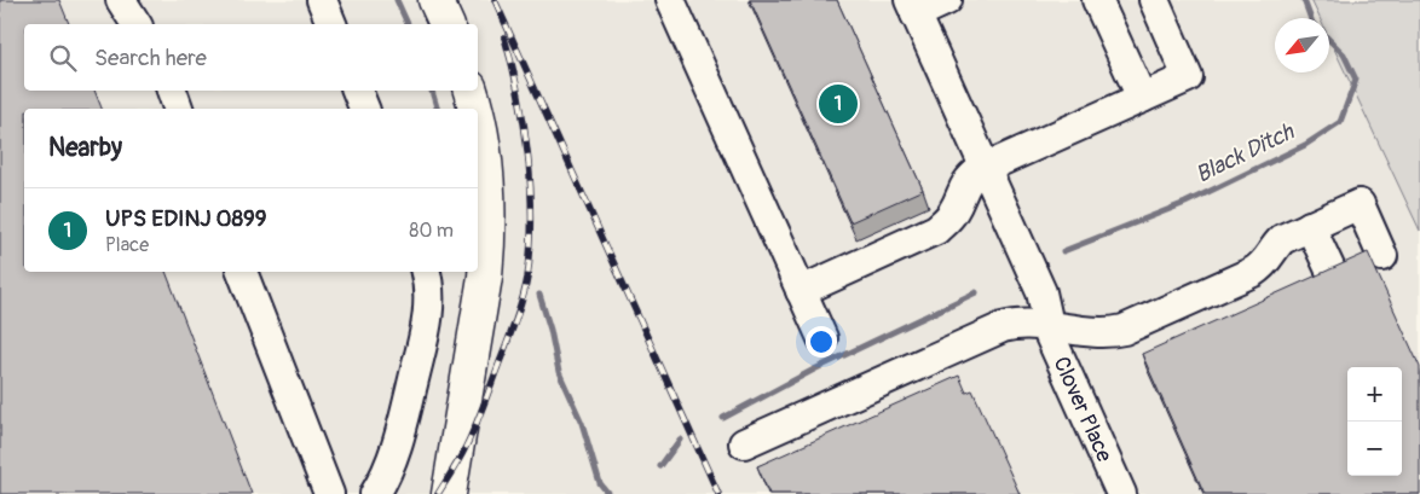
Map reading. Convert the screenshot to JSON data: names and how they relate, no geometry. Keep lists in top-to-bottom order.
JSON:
{
  "streets": {
    "street": ["Clover Place"]
  },
  "water": ["Black Ditch"],
  "north": "bottom left",
  "page": {
    "search": "Search here",
    "pins": "1",
    "heading": "Nearby",
    "list": [
      {
        "mark": "1",
        "name": "UPS EDINJ 0899",
        "note": "Place",
        "value": "80 m"
      }
    ],
    "map_buttons": ["+", "−"]
  }
}
